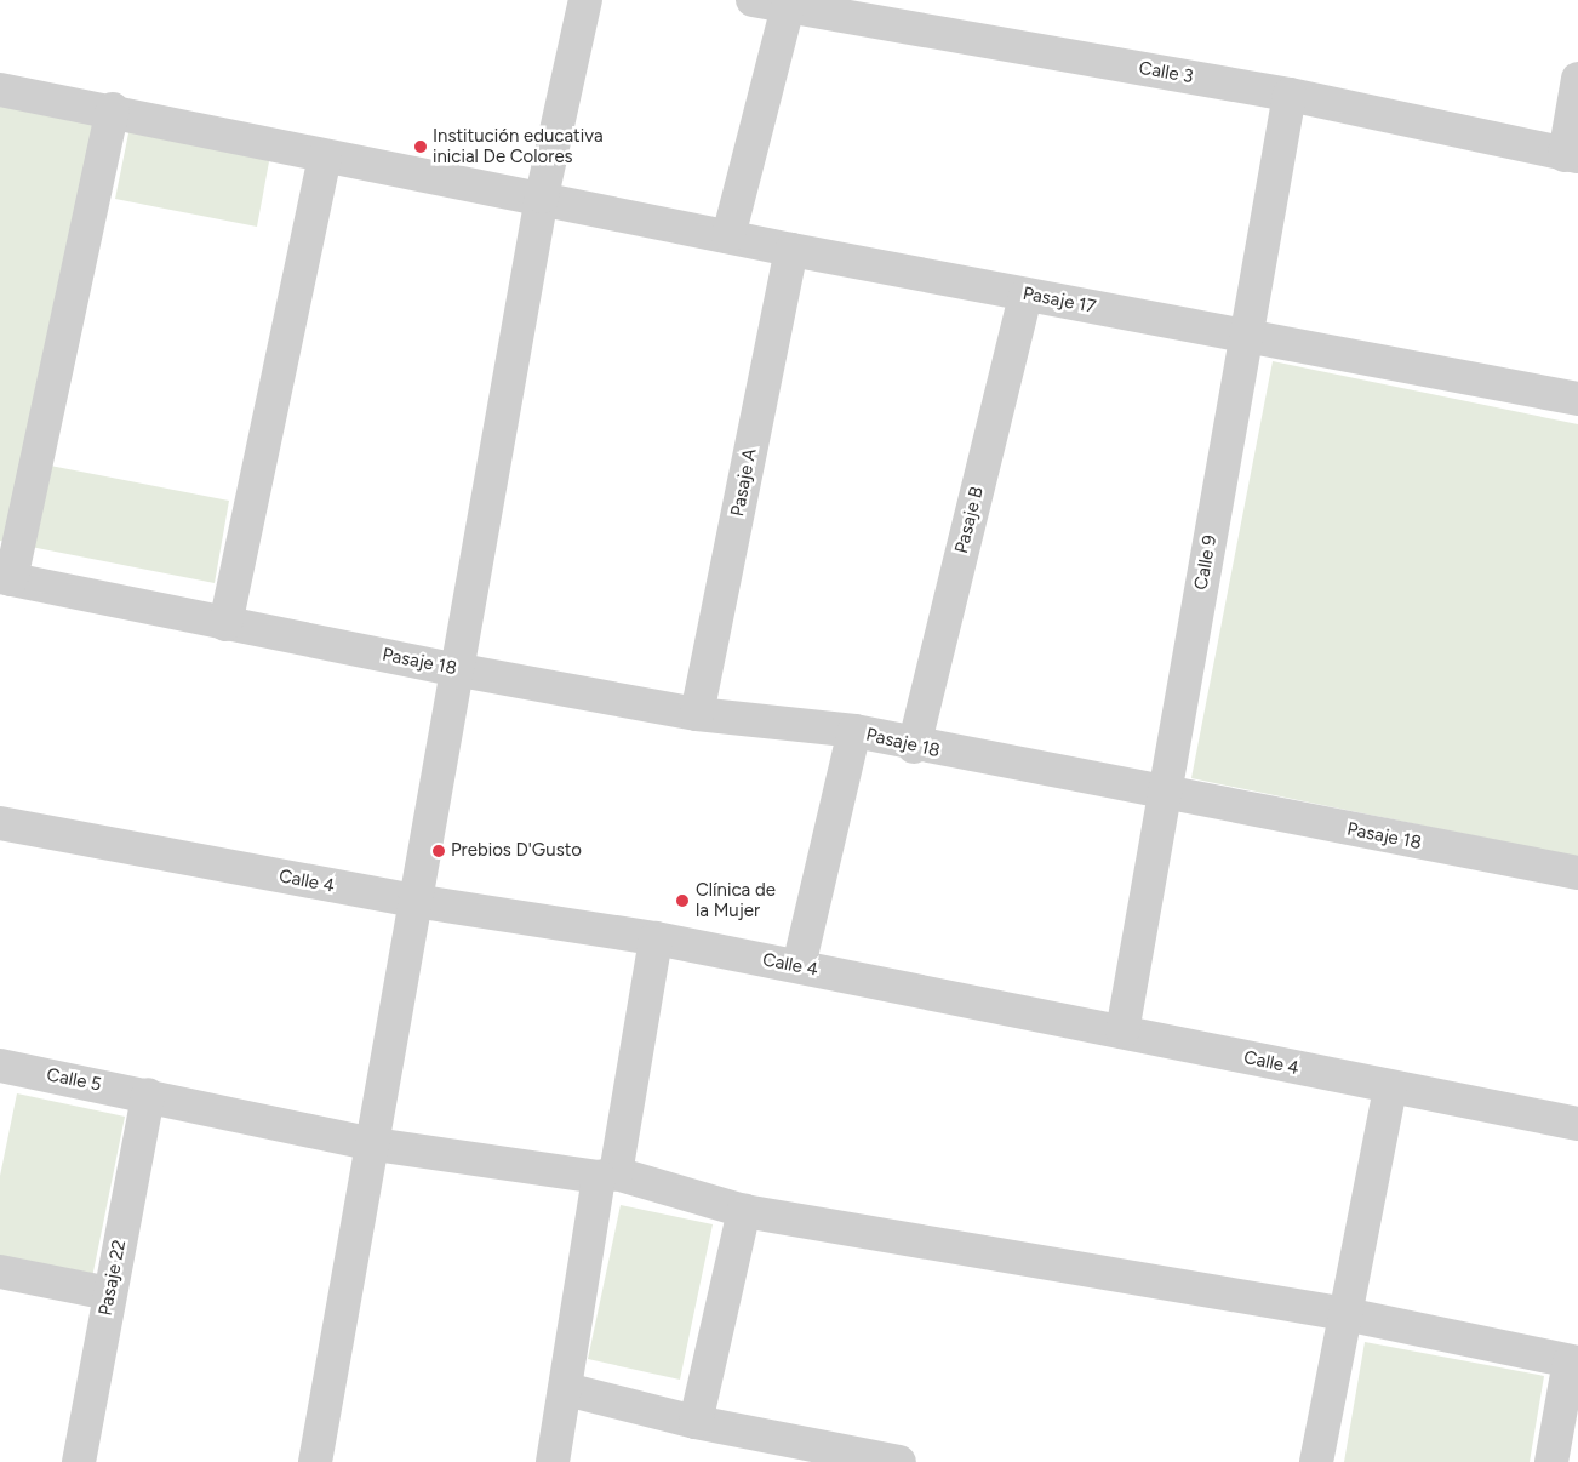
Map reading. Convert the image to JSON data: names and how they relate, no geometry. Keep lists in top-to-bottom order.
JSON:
{
  "streets": {
    "street": [
      "Calle 3",
      "Pasaje 17",
      "Pasaje A",
      "Pasaje B",
      "Calle 9",
      "Pasaje 18",
      "Calle 4",
      "Calle 5",
      "Pasaje 22"
    ]
  },
  "crossings": [
    ["Calle 3", "Calle 9"],
    ["Pasaje 17", "Pasaje A"],
    ["Pasaje 17", "Pasaje B"],
    ["Pasaje 17", "Calle 9"],
    ["Pasaje A", "Pasaje 18"],
    ["Pasaje B", "Pasaje 18"],
    ["Calle 9", "Pasaje 18"],
    ["Calle 9", "Calle 4"],
    ["Calle 5", "Pasaje 22"]
  ],
  "places": ["Institución educativa inicial De Colores", "Prebios D'Gusto", "Clínica de la Mujer"]
}
